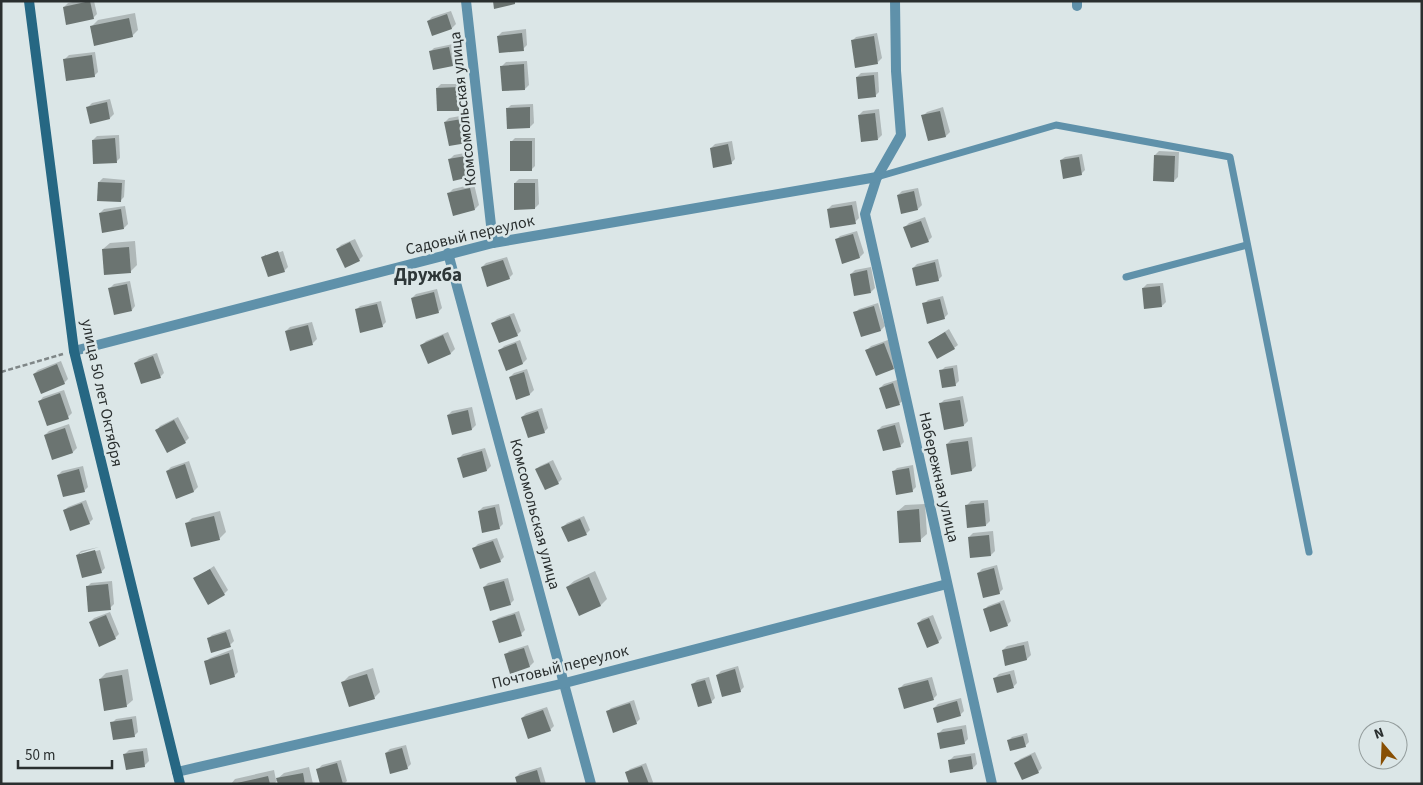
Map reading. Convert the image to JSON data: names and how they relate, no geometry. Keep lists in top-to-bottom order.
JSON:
{
  "streets": {
    "street": [
      "Комсомольская улица",
      "Садовый переулок",
      "улица 50 лет Октября",
      "Набережная улица",
      "Почтовый переулок"
    ]
  },
  "crossings": [
    ["Комсомольская улица", "Садовый переулок"],
    ["Комсомольская улица", "Почтовый переулок"],
    ["Садовый переулок", "улица 50 лет Октября"],
    ["Садовый переулок", "Набережная улица"],
    ["улица 50 лет Октября", "Почтовый переулок"],
    ["Набережная улица", "Почтовый переулок"]
  ],
  "districts": ["Дружба"],
  "scale_bar": "50 m",
  "north": "top"
}
